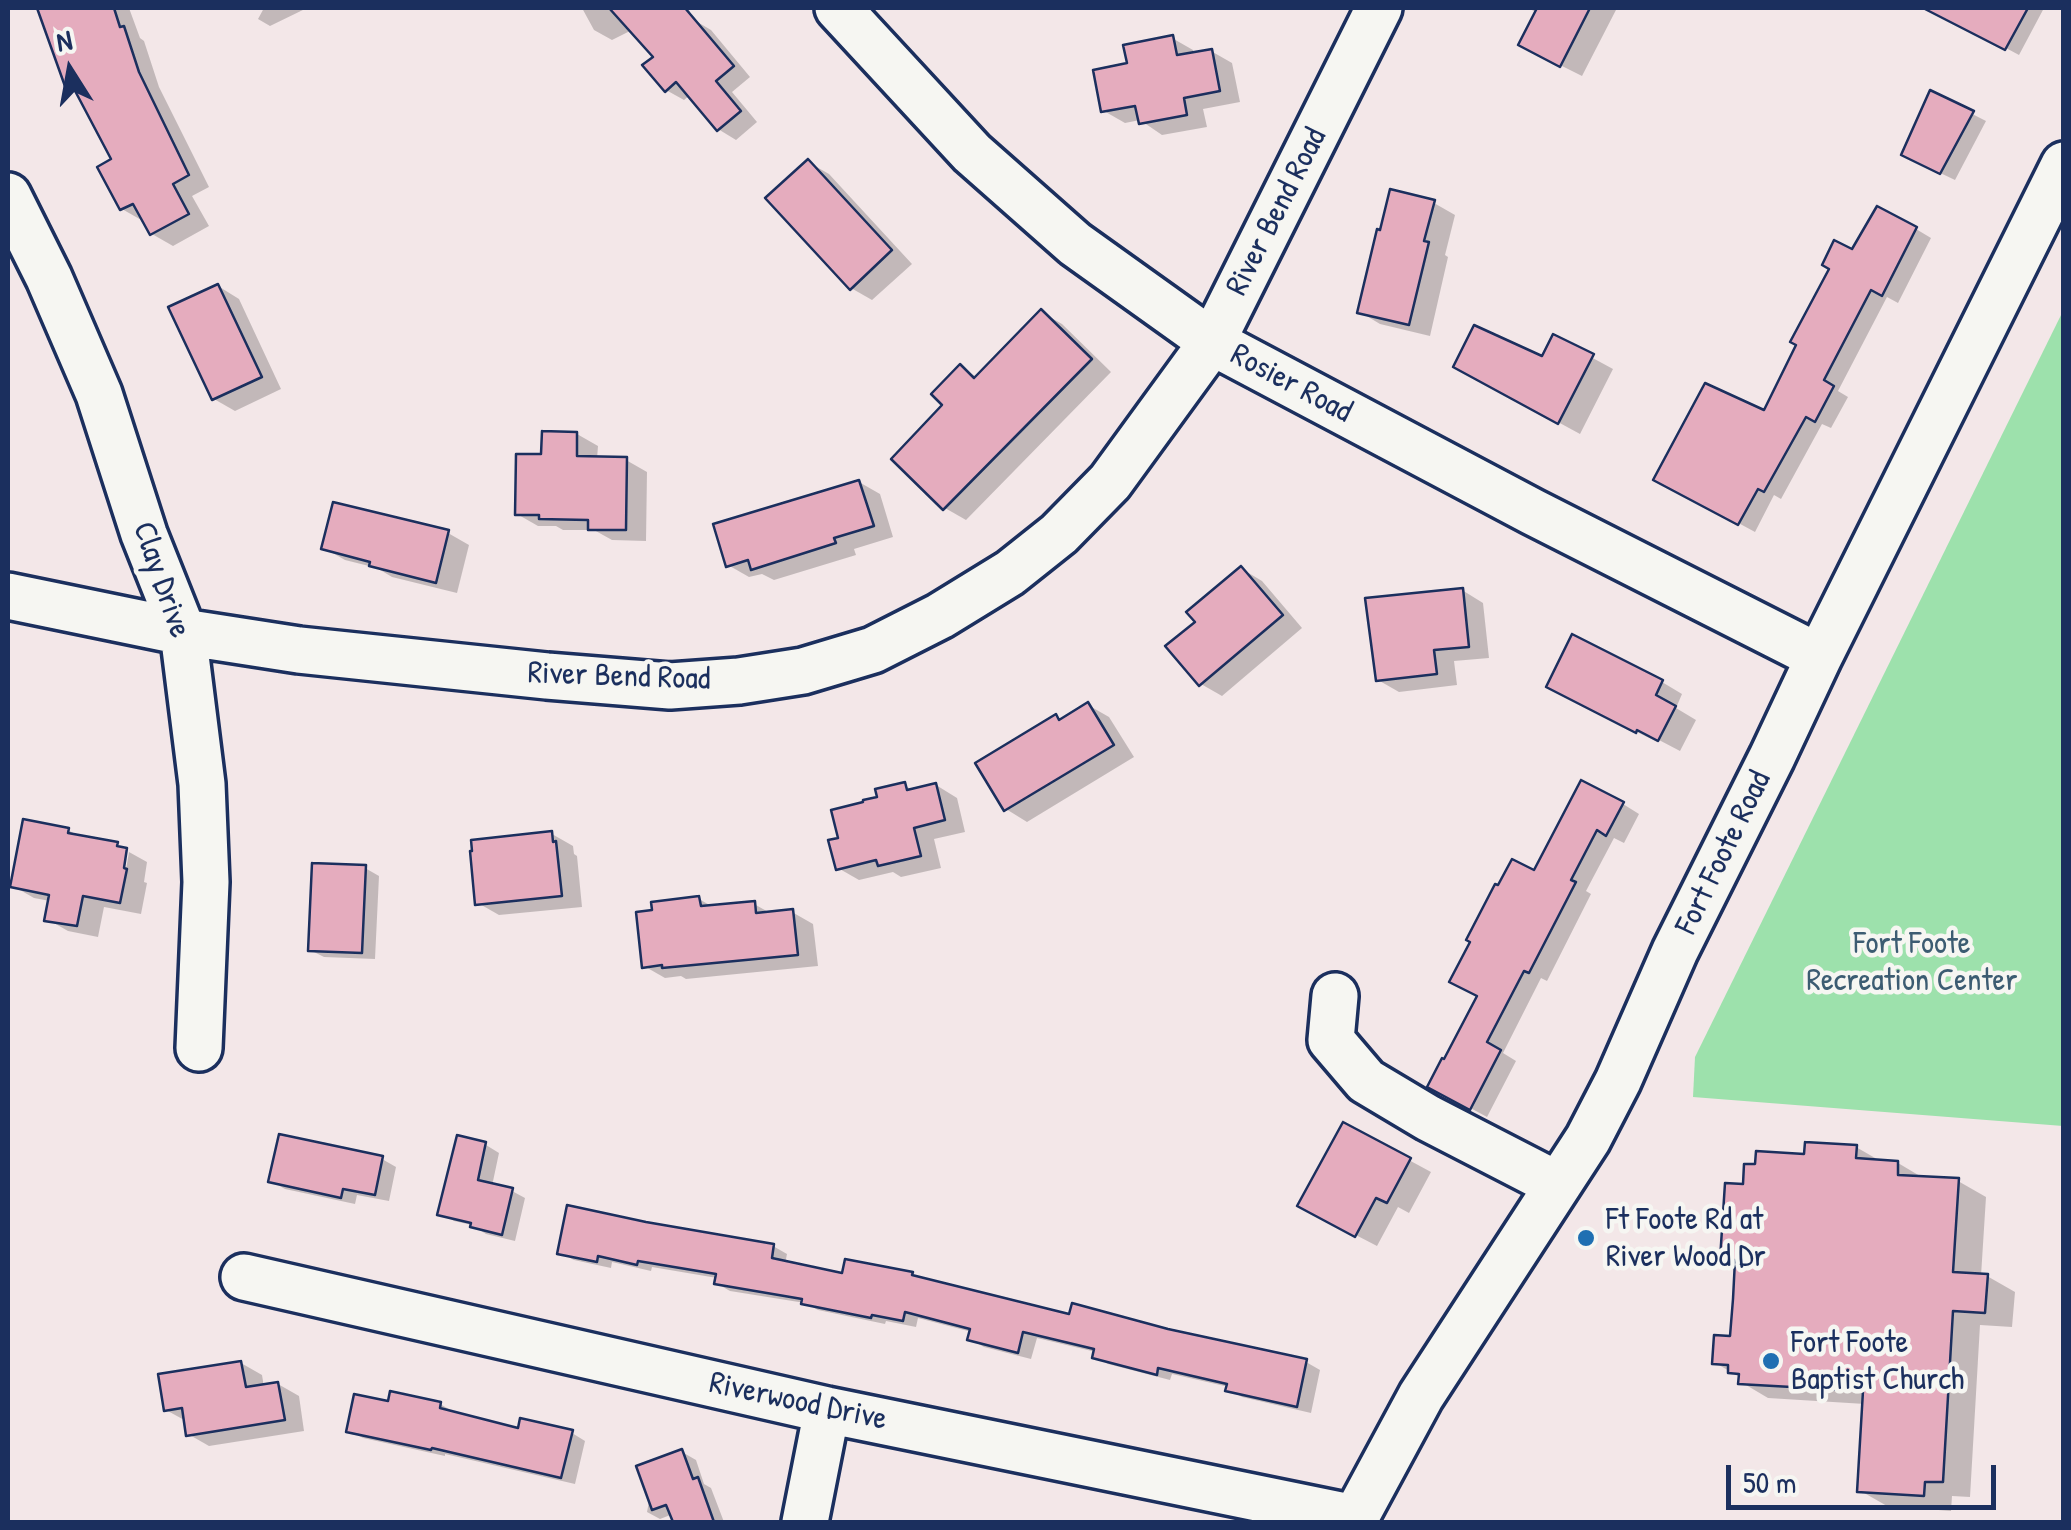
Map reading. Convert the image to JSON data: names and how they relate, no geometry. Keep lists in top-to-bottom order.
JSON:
{
  "streets": {
    "street": [
      "River Bend Road",
      "Rosier Road",
      "Clay Drive",
      "Fort Foote Road",
      "Riverwood Drive"
    ]
  },
  "crossings": [
    ["River Bend Road", "Rosier Road"],
    ["River Bend Road", "Clay Drive"],
    ["Rosier Road", "Fort Foote Road"],
    ["Fort Foote Road", "Riverwood Drive"]
  ],
  "parks": ["Fort Foote Recreation Center"],
  "places": ["Ft Foote Rd at River Wood Dr", "Fort Foote Baptist Church"],
  "scale_bar": "50 m",
  "north": "top"
}
